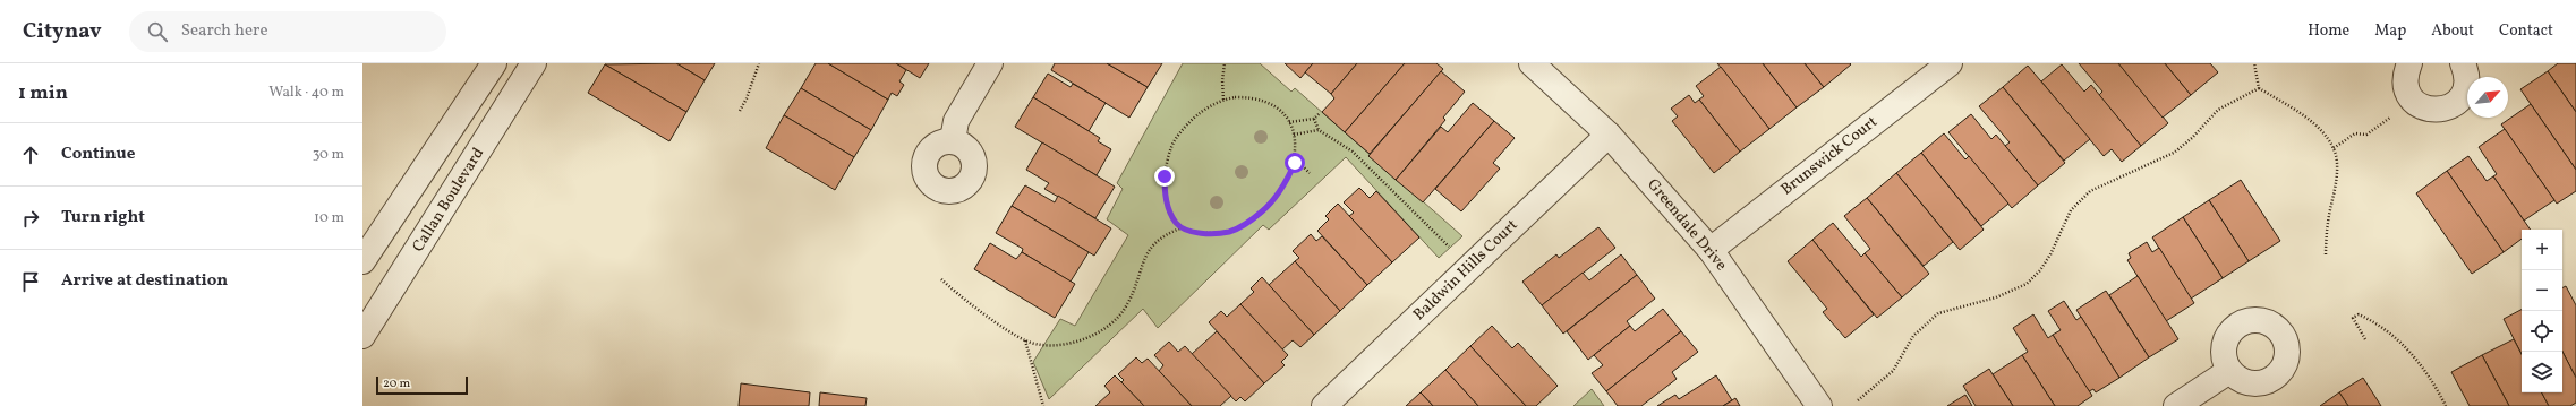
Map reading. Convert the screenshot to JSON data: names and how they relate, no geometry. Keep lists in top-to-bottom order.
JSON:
{
  "streets": {
    "street": [
      "Brunswick Court",
      "Callan Boulevard",
      "Greendale Drive",
      "Baldwin Hills Court"
    ]
  },
  "crossings": [
    ["Brunswick Court", "Greendale Drive"],
    ["Greendale Drive", "Baldwin Hills Court"]
  ],
  "scale_bar": "20 m",
  "north": "top right",
  "page": {
    "header": "Citynav",
    "search": "Search here",
    "nav": [
      "Home",
      "Map",
      "About",
      "Contact"
    ],
    "heading": ["1 min", "Walk · 40 m"],
    "list": [
      ["Continue", "30 m"],
      ["Turn right", "10 m"],
      "Arrive at destination"
    ],
    "map_buttons": ["+", "−"],
    "scale": "20 m"
  }
}
